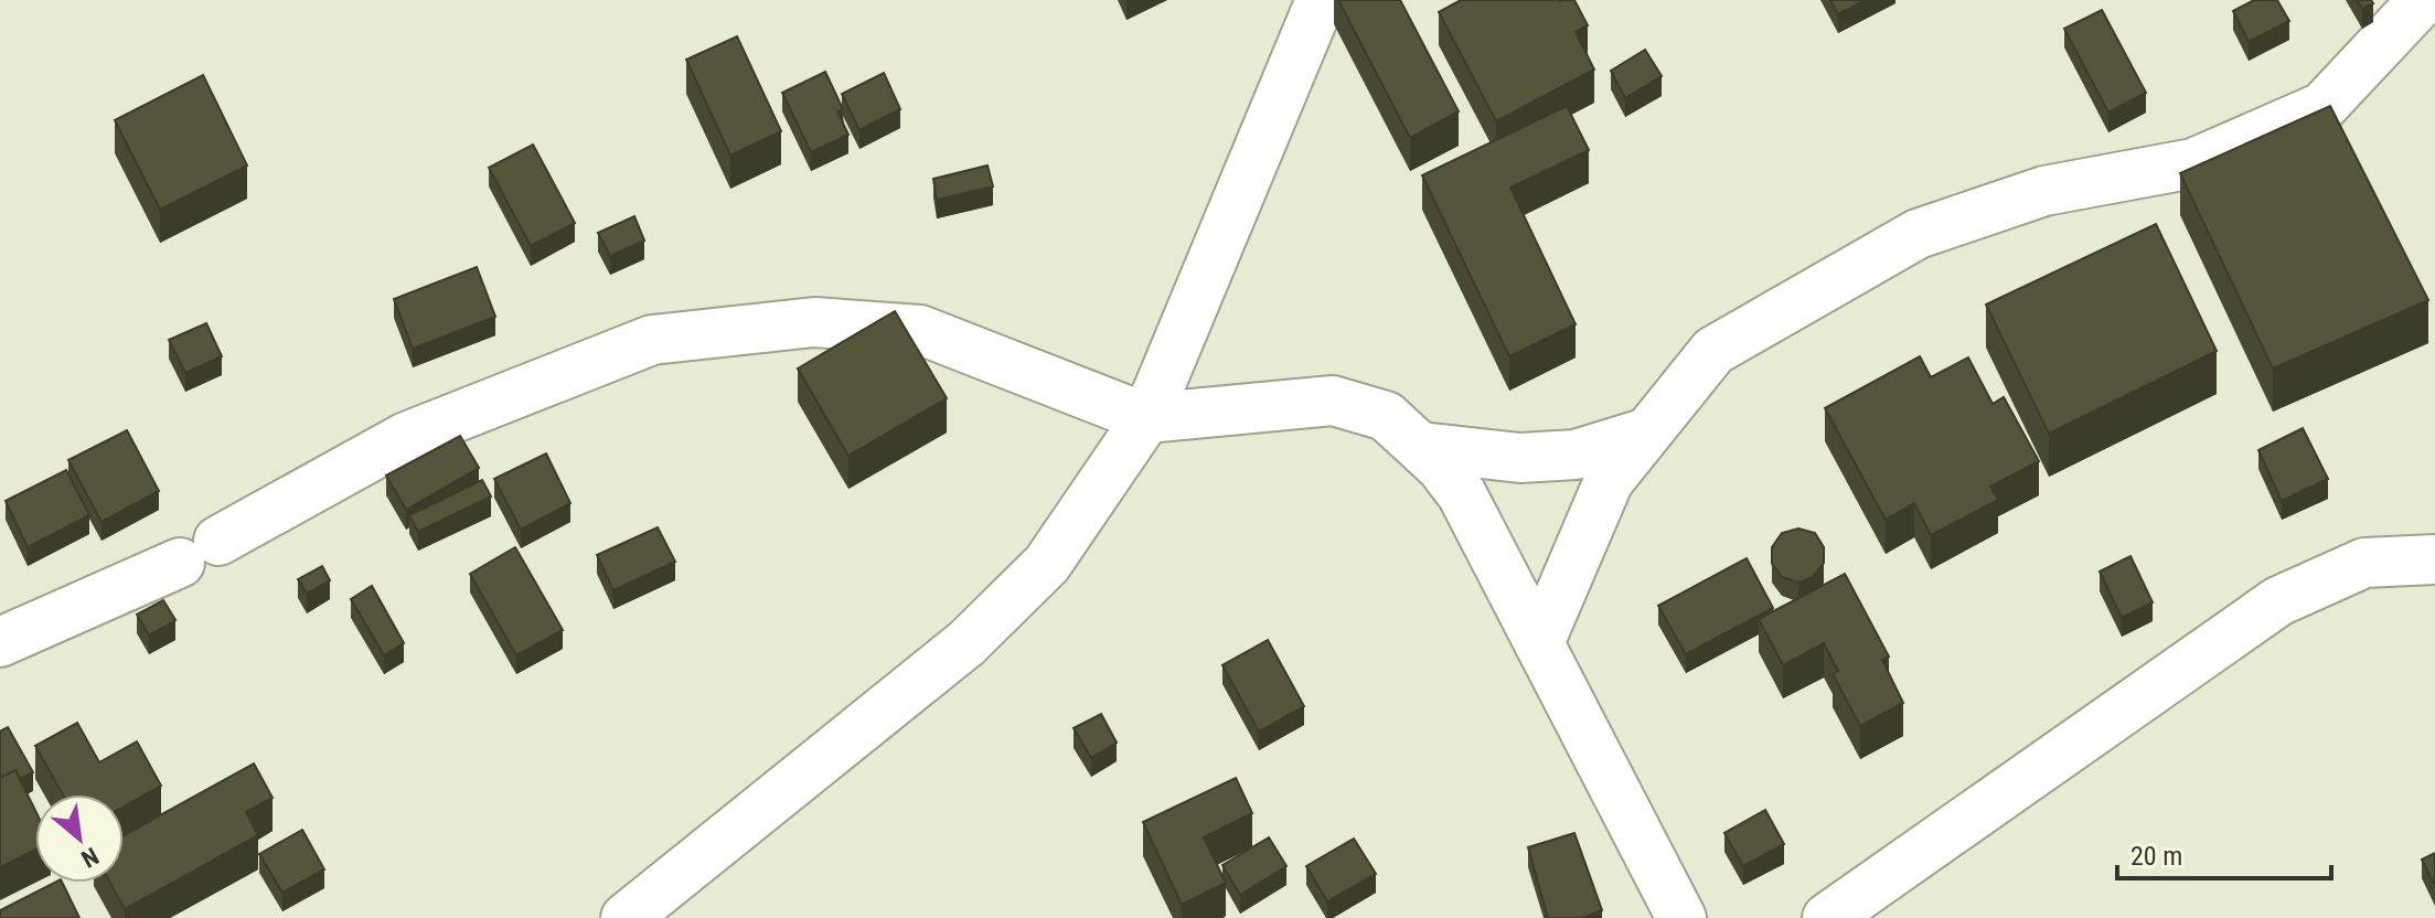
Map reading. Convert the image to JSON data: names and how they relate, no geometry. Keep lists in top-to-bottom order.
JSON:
{
  "scale_bar": "20 m",
  "north": "bottom right"
}
